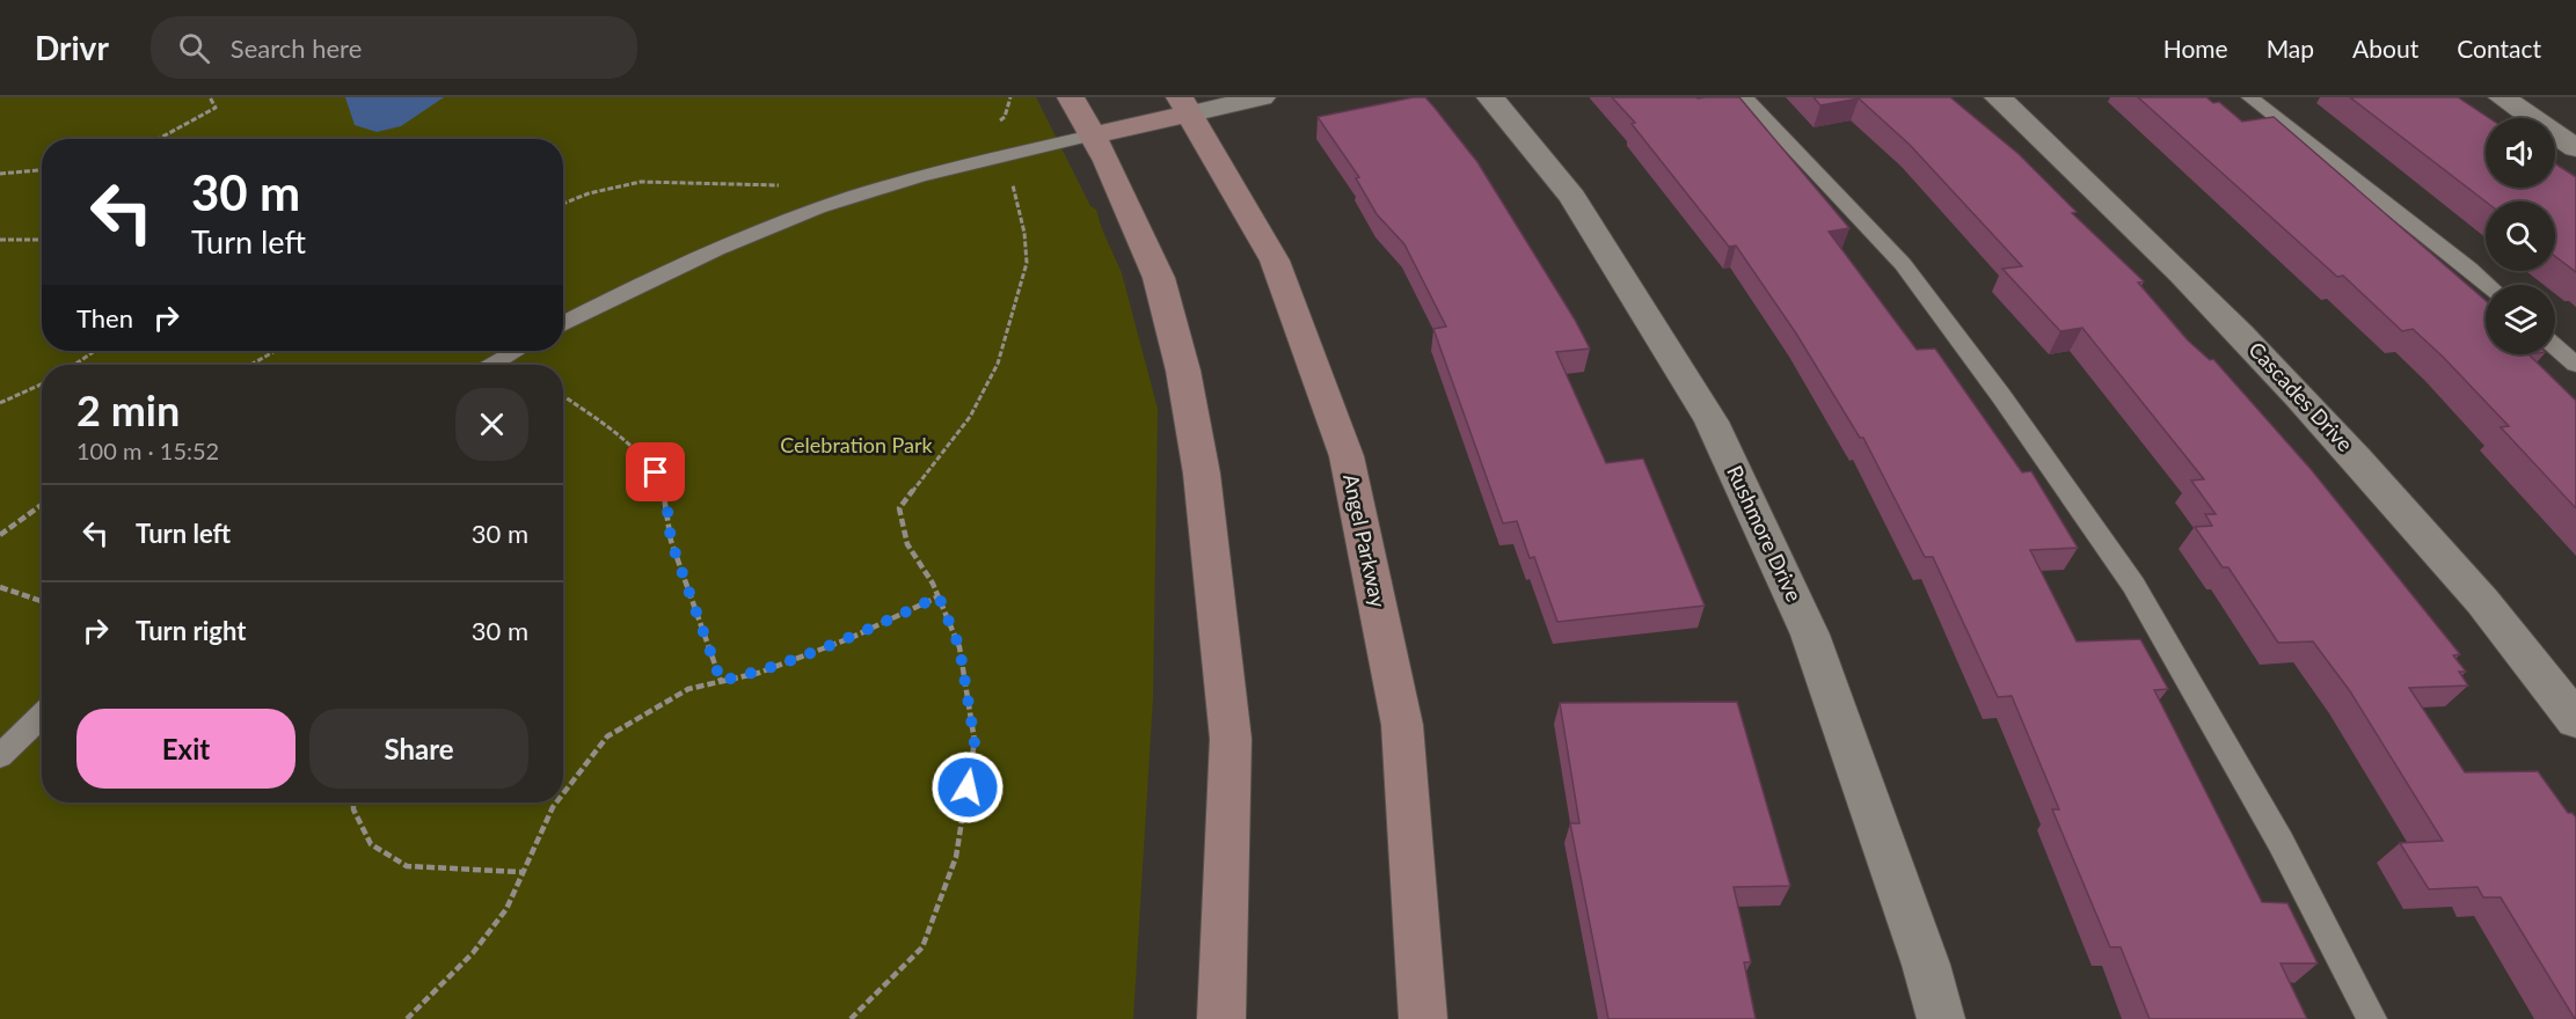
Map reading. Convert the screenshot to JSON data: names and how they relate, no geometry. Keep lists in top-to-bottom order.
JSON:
{
  "streets": {
    "main road": ["Angel Parkway"],
    "street": ["Cascades Drive", "Rushmore Drive"]
  },
  "parks": ["Celebration Park"],
  "page": {
    "header": "Drivr",
    "search": "Search here",
    "nav": [
      "Home",
      "Map",
      "About",
      "Contact"
    ],
    "turn": ["30 m", "Turn left"],
    "then": "Then",
    "heading": ["2 min", "100 m · 15:52"],
    "list": [
      {
        "name": "Turn left",
        "value": "30 m"
      },
      {
        "name": "Turn right",
        "value": "30 m"
      }
    ],
    "buttons": ["Exit", "Share"]
  }
}
